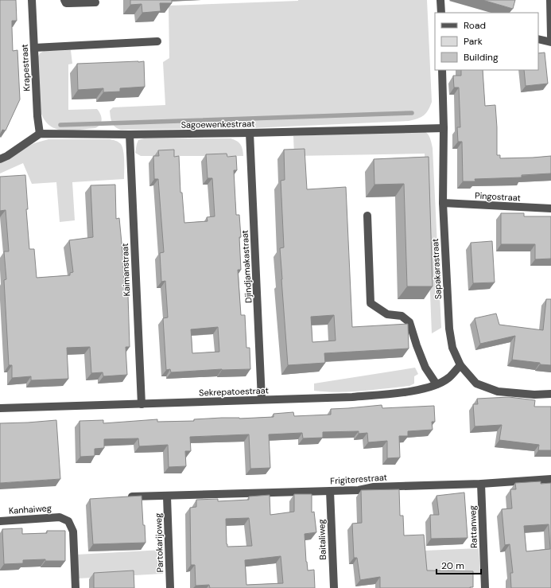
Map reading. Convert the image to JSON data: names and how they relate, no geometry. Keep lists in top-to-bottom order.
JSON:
{
  "streets": {
    "street": [
      "Krapestraat",
      "Sagoewenkestraat",
      "Pingostraat",
      "Djindjamakastraat",
      "Sapakarastraat",
      "Kaimanstraat",
      "Sekrepatoestraat",
      "Frigiterestraat",
      "Kanhaiweg",
      "Rattanweg",
      "Baitaliweg",
      "Partokarijoweg"
    ]
  },
  "crossings": [
    ["Krapestraat", "Sagoewenkestraat"],
    ["Sagoewenkestraat", "Djindjamakastraat"],
    ["Sagoewenkestraat", "Sapakarastraat"],
    ["Sagoewenkestraat", "Kaimanstraat"],
    ["Pingostraat", "Sapakarastraat"],
    ["Djindjamakastraat", "Sekrepatoestraat"],
    ["Sapakarastraat", "Sekrepatoestraat"],
    ["Kaimanstraat", "Sekrepatoestraat"],
    ["Frigiterestraat", "Rattanweg"],
    ["Frigiterestraat", "Baitaliweg"],
    ["Frigiterestraat", "Partokarijoweg"]
  ],
  "legend": ["Road", "Park", "Building"],
  "scale_bar": "20 m"
}
